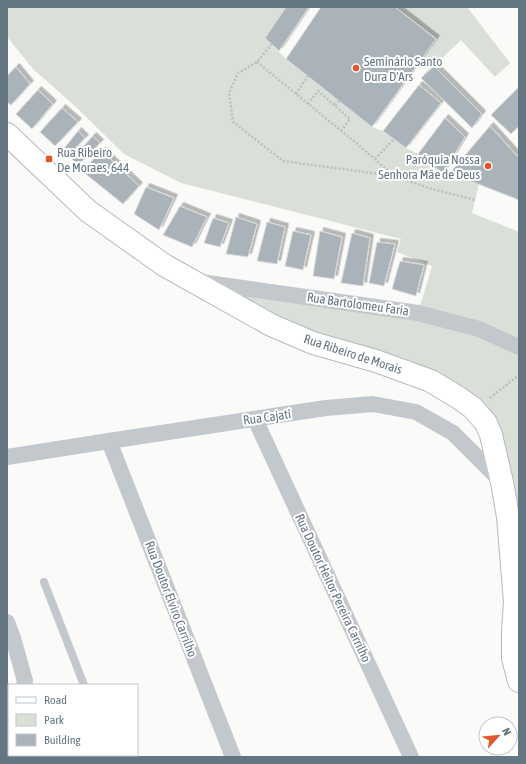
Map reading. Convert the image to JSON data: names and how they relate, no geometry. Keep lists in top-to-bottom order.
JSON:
{
  "streets": {
    "street": [
      "Rua Bartolomeu Faria",
      "Rua Ribeiro de Morais",
      "Rua Cajatí",
      "Rua Doutor Heitor Pereira Carrilho",
      "Rua Doutor Elviro Carrilho"
    ]
  },
  "crossings": [
    ["Rua Bartolomeu Faria", "Rua Ribeiro de Morais"],
    ["Rua Ribeiro de Morais", "Rua Cajatí"],
    ["Rua Cajatí", "Rua Doutor Heitor Pereira Carrilho"],
    ["Rua Cajatí", "Rua Doutor Elviro Carrilho"]
  ],
  "places": {
    "other": ["Seminário Santo Dura D'Ars", "Paróquia Nossa Senhora Mãe de Deus"],
    "transit": ["Rua Ribeiro De Moraes, 644"]
  },
  "legend": ["Road", "Park", "Building"],
  "north": "top right"
}
